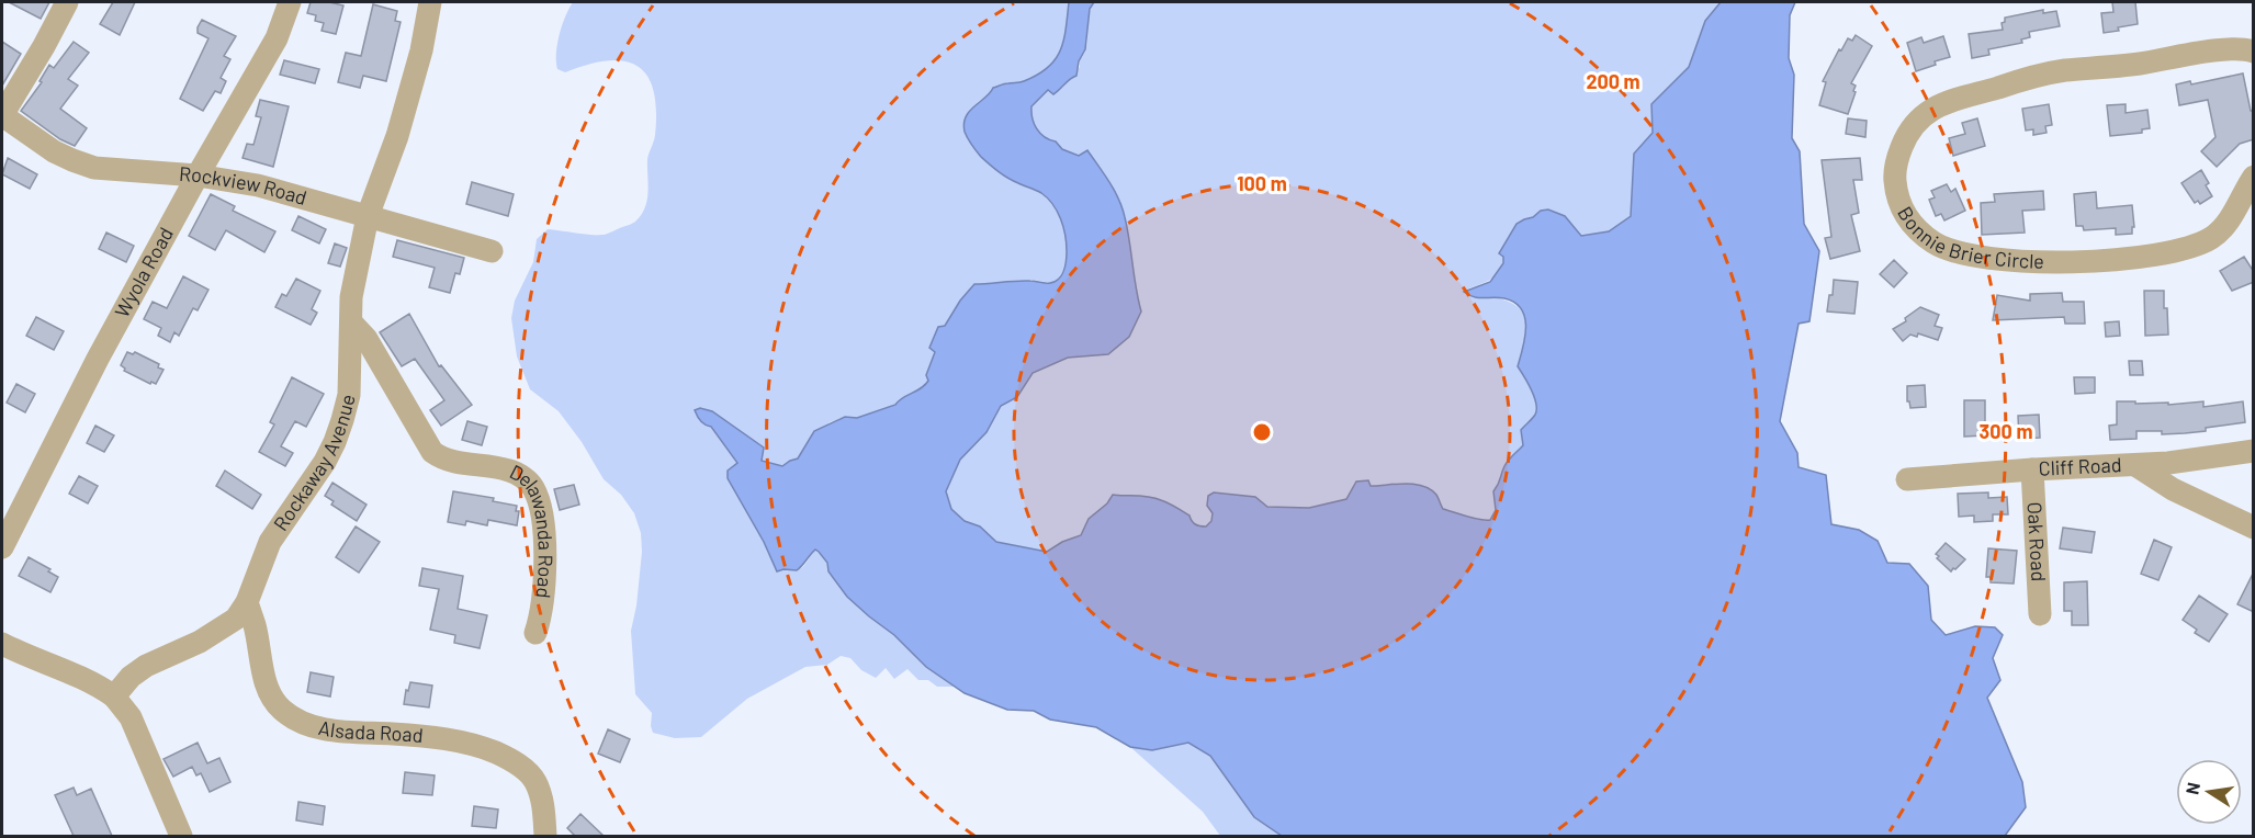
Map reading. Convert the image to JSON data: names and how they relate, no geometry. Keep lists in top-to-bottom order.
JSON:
{
  "streets": {
    "street": [
      "Rockview Road",
      "Bonnie Brier Circle",
      "Wyola Road",
      "Rockaway Avenue",
      "Cliff Road",
      "Delawanda Road",
      "Oak Road",
      "Alsada Road"
    ]
  },
  "crossings": [
    ["Rockview Road", "Wyola Road"],
    ["Rockview Road", "Rockaway Avenue"],
    ["Rockaway Avenue", "Delawanda Road"],
    ["Rockaway Avenue", "Alsada Road"],
    ["Cliff Road", "Oak Road"]
  ],
  "north": "left",
  "rings": ["200 m", "100 m", "300 m"]
}
